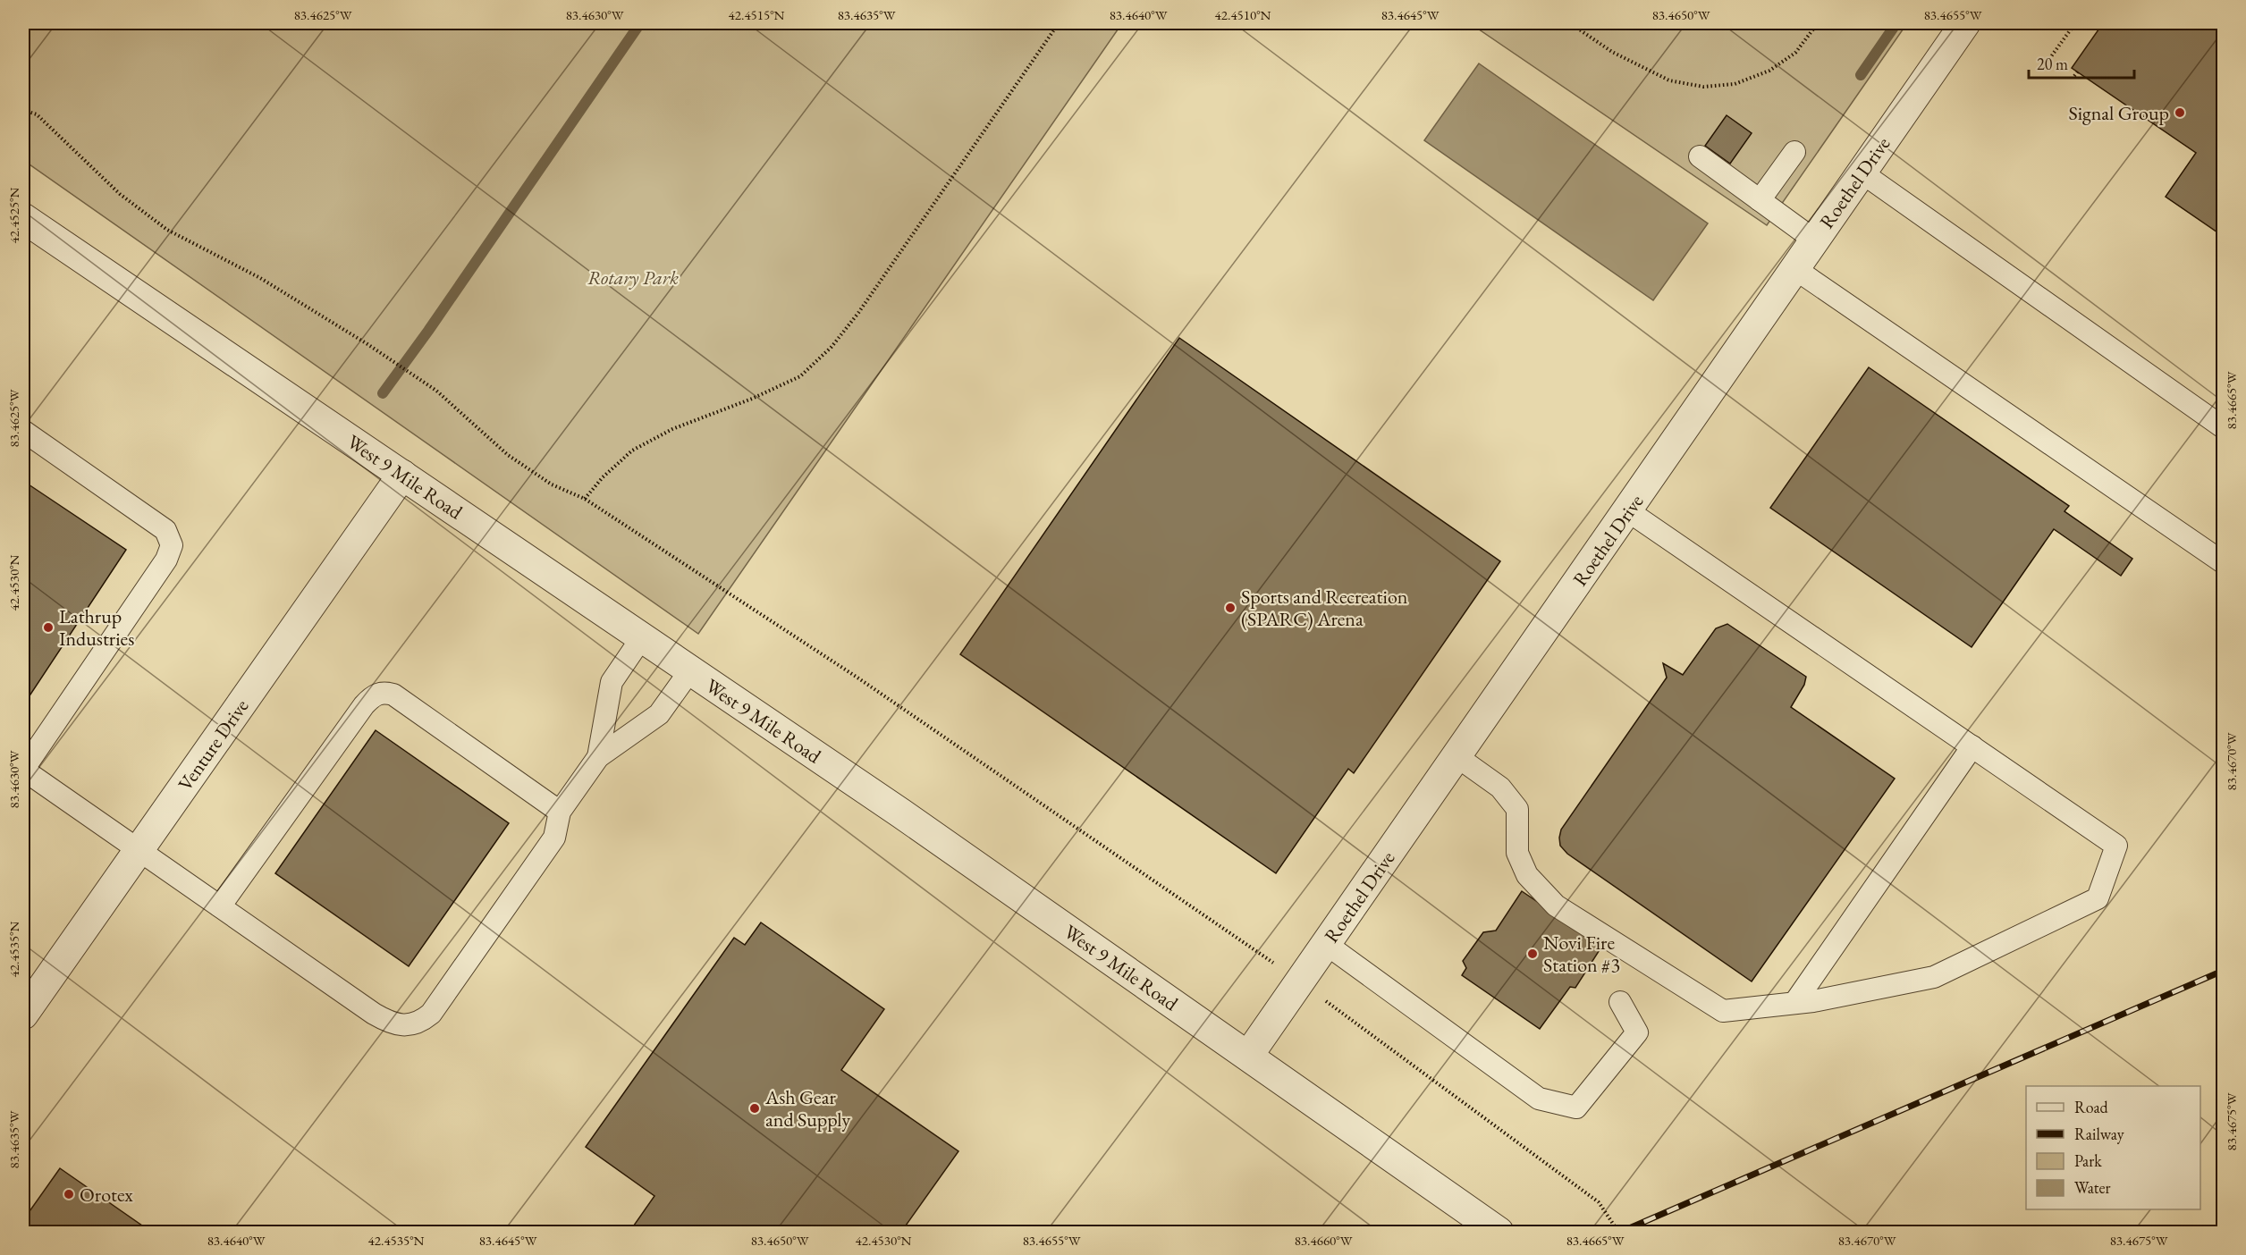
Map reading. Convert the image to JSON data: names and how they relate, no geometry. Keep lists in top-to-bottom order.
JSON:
{
  "streets": {
    "street": ["Roethel Drive", "West 9 Mile Road", "Venture Drive"]
  },
  "crossings": [
    ["Roethel Drive", "West 9 Mile Road"],
    ["West 9 Mile Road", "Venture Drive"]
  ],
  "parks": ["Rotary Park"],
  "places": [
    "Signal Group",
    "Sports and Recreation (SPARC) Arena",
    "Lathrup Industries",
    "Novi Fire Station #3",
    "Ash Gear and Supply",
    "Orotex"
  ],
  "legend": [
    "Road",
    "Railway",
    "Park",
    "Water"
  ],
  "scale_bar": "20 m",
  "coordinates": [
    "83.4625°W",
    "83.4630°W",
    "42.4515°N",
    "83.4635°W",
    "83.4640°W",
    "42.4510°N",
    "83.4645°W",
    "83.4650°W",
    "83.4655°W",
    "42.4525°N",
    "83.4665°W",
    "42.4530°N",
    "83.4670°W",
    "42.4535°N",
    "83.4675°W",
    "83.4660°W"
  ]
}
